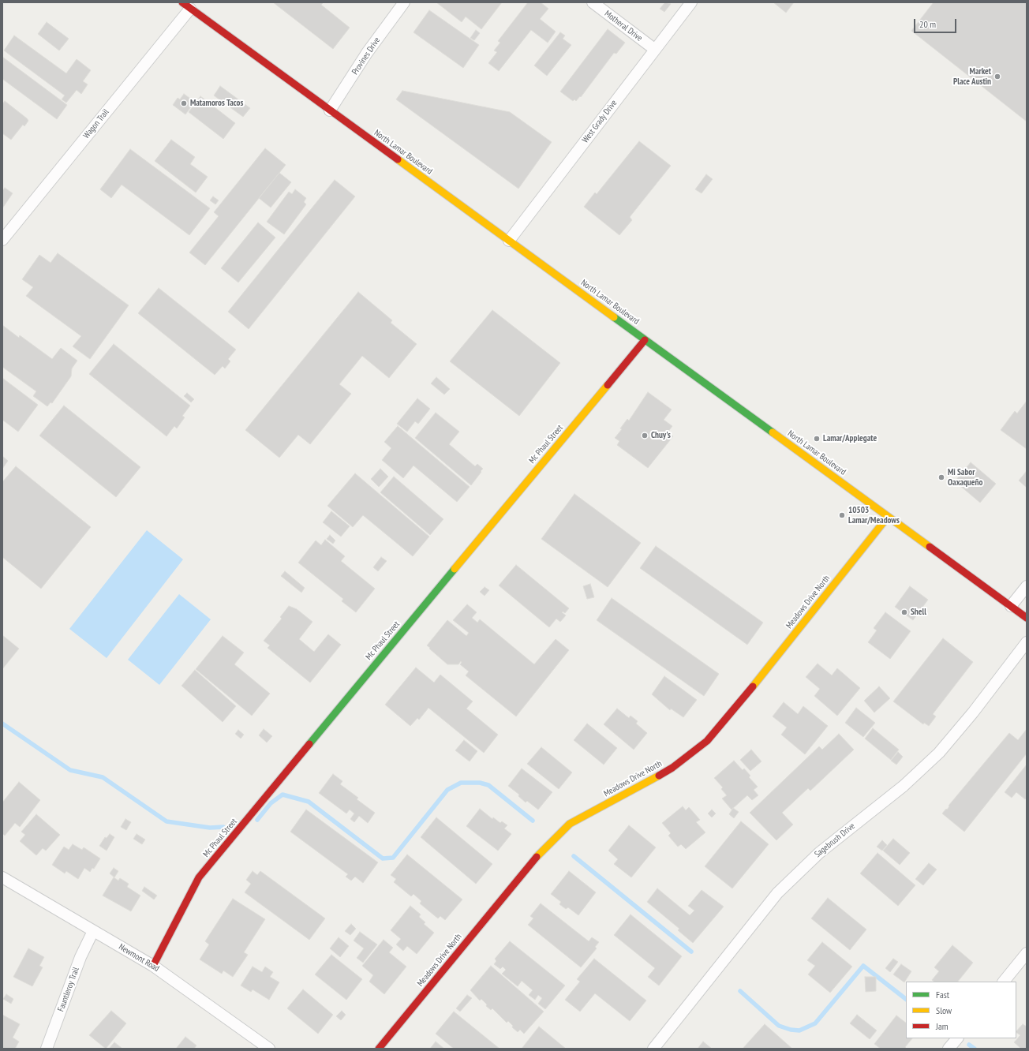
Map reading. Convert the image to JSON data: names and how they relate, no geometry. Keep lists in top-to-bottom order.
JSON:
{
  "streets": {
    "street": [
      "Motheral Drive",
      "Provines Drive",
      "West Grady Drive",
      "Wagon Trail",
      "North Lamar Boulevard",
      "Mc Phaul Street",
      "Meadows Drive North",
      "Sagebrush Drive",
      "Newmont Road",
      "Fauntleroy Trail"
    ]
  },
  "crossings": [
    ["Motheral Drive", "West Grady Drive"],
    ["Provines Drive", "North Lamar Boulevard"],
    ["West Grady Drive", "North Lamar Boulevard"],
    ["Wagon Trail", "North Lamar Boulevard"],
    ["North Lamar Boulevard", "Mc Phaul Street"],
    ["North Lamar Boulevard", "Meadows Drive North"],
    ["Mc Phaul Street", "Newmont Road"],
    ["Newmont Road", "Fauntleroy Trail"]
  ],
  "places": [
    "Market Place Austin",
    "Matamoros Tacos",
    "Chuy's",
    "Lamar/Applegate",
    "Mi Sabor Oaxaqueño",
    "10503 Lamar/Meadows",
    "Shell"
  ],
  "legend": ["Fast", "Slow", "Jam"],
  "scale_bar": "20 m"
}
